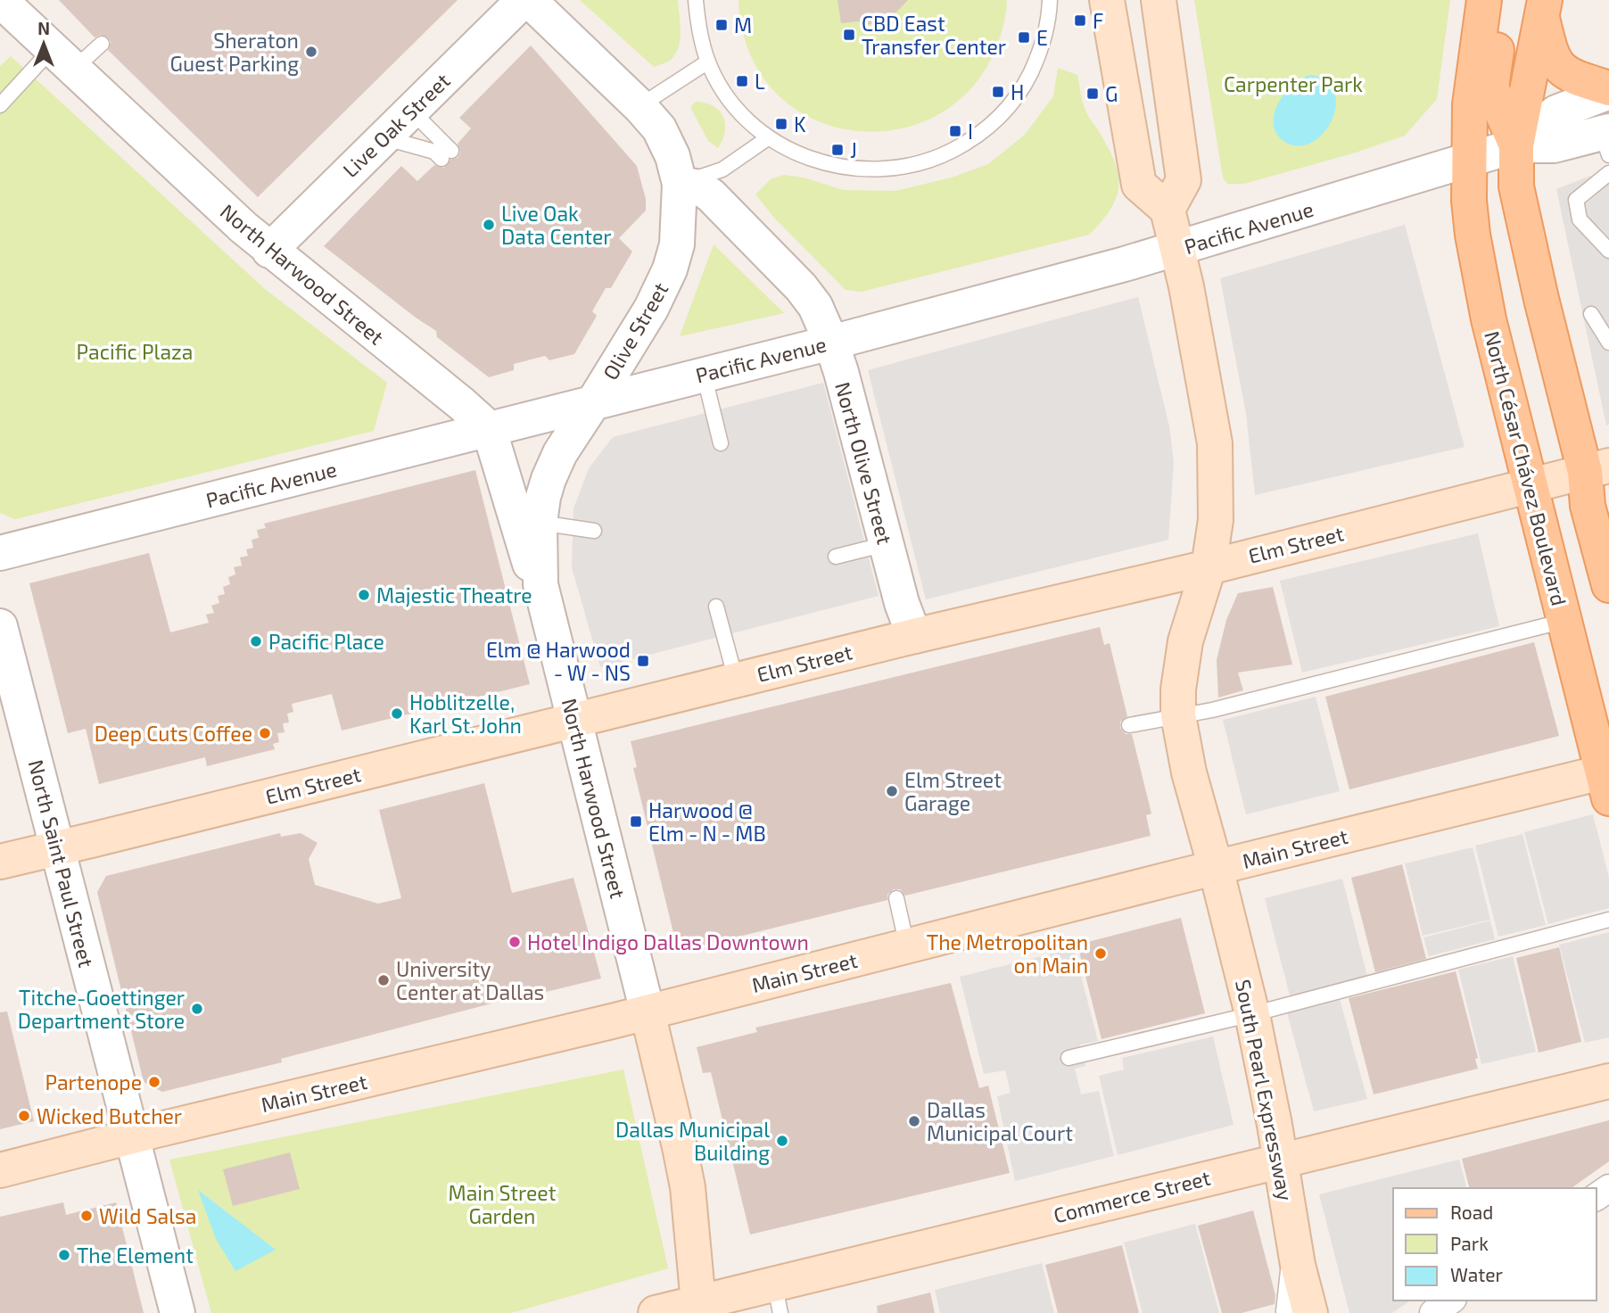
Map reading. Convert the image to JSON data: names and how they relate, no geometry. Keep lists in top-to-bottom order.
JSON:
{
  "streets": {
    "main road": [
      "North César Chávez Boulevard",
      "Elm Street",
      "Main Street",
      "South Pearl Expressway",
      "Commerce Street"
    ],
    "street": [
      "Live Oak Street",
      "Pacific Avenue",
      "North Harwood Street",
      "Olive Street",
      "North Olive Street",
      "North Saint Paul Street"
    ]
  },
  "crossings": [
    ["Live Oak Street", "North Harwood Street"],
    ["Pacific Avenue", "North Harwood Street"],
    ["Pacific Avenue", "Olive Street"],
    ["Pacific Avenue", "North Olive Street"],
    ["Pacific Avenue", "North César Chávez Boulevard"],
    ["Pacific Avenue", "South Pearl Expressway"],
    ["North Harwood Street", "Olive Street"],
    ["North Harwood Street", "Elm Street"],
    ["North Harwood Street", "Main Street"],
    ["Olive Street", "North Olive Street"],
    ["North Olive Street", "Elm Street"],
    ["North César Chávez Boulevard", "Elm Street"],
    ["North César Chávez Boulevard", "Main Street"],
    ["Elm Street", "North Saint Paul Street"],
    ["Elm Street", "South Pearl Expressway"],
    ["Main Street", "North Saint Paul Street"],
    ["Main Street", "South Pearl Expressway"],
    ["South Pearl Expressway", "Commerce Street"]
  ],
  "parks": ["Carpenter Park", "Pacific Plaza", "Main Street Garden"],
  "places": {
    "transit": [
      "F",
      "M",
      "CBD East Transfer Center",
      "E",
      "L",
      "H",
      "G",
      "K",
      "I",
      "J",
      "Elm @ Harwood - W - NS",
      "Harwood @ Elm - N - MB"
    ],
    "other": [
      "Sheraton Guest Parking",
      "Live Oak Data Center",
      "Majestic Theatre",
      "Pacific Place",
      "Hoblitzelle, Karl St. John",
      "Deep Cuts Coffee",
      "Elm Street Garage",
      "Hotel Indigo Dallas Downtown",
      "The Metropolitan on Main",
      "University Center at Dallas",
      "Titche-Goettinger Department Store",
      "Partenope",
      "Wicked Butcher",
      "Dallas Municipal Court",
      "Dallas Municipal Building",
      "Wild Salsa",
      "The Element"
    ]
  },
  "legend": ["Road", "Park", "Water"],
  "north": "top"
}
